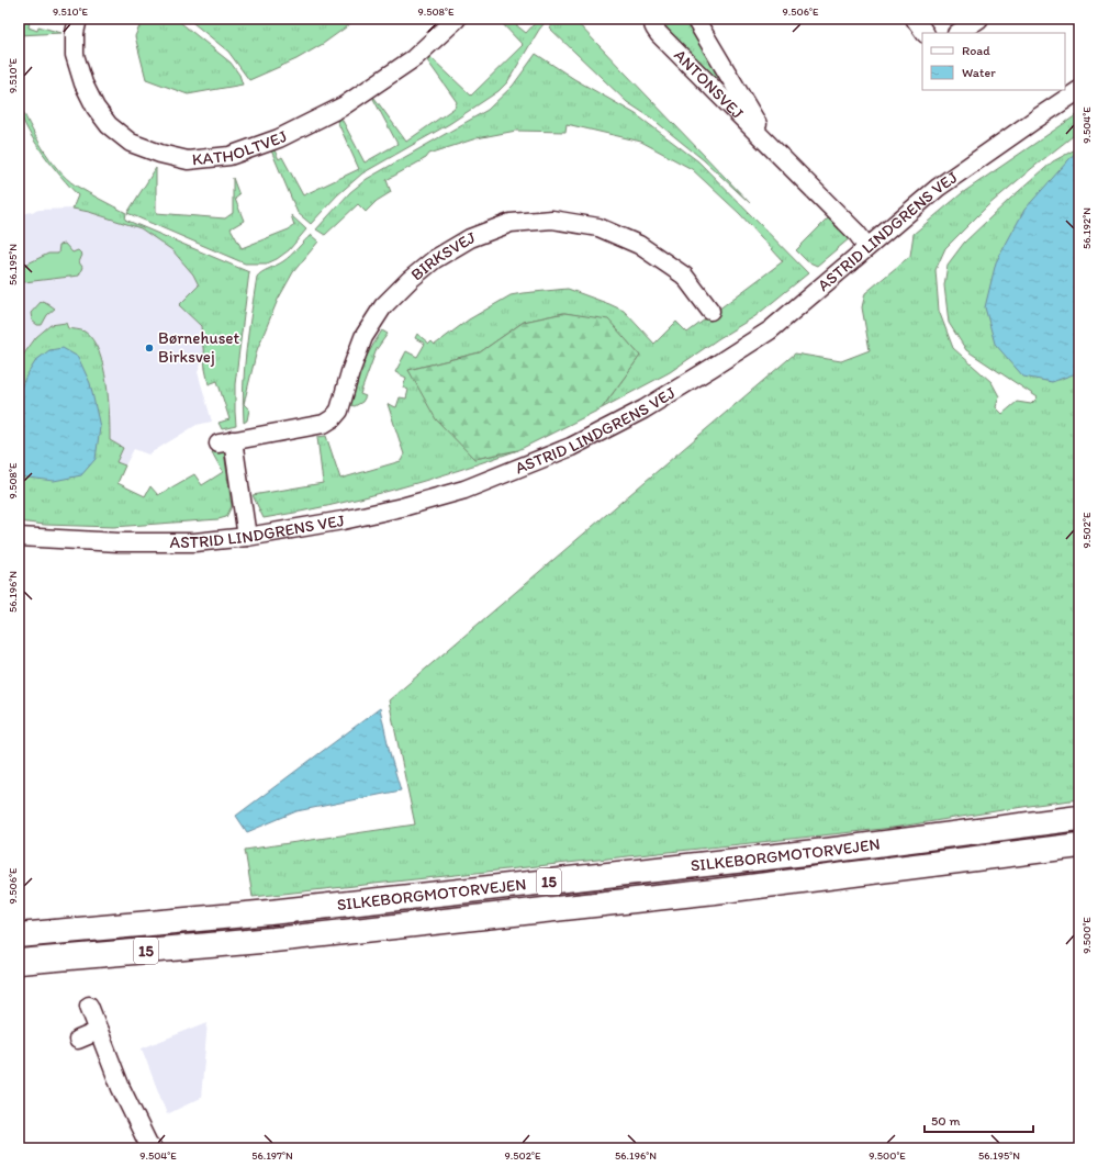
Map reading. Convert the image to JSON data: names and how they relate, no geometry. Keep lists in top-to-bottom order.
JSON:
{
  "streets": {
    "highway": ["SILKEBORGMOTORVEJEN", "15"],
    "street": [
      "ANTONSVEJ",
      "KATHOLTVEJ",
      "ASTRID LINDGRENS VEJ",
      "BIRKSVEJ"
    ]
  },
  "crossings": [
    ["ANTONSVEJ", "ASTRID LINDGRENS VEJ"],
    ["ASTRID LINDGRENS VEJ", "BIRKSVEJ"]
  ],
  "places": ["Børnehuset Birksvej"],
  "legend": ["Road", "Water"],
  "scale_bar": "50 m",
  "coordinates": [
    "9.510°E",
    "9.508°E",
    "9.506°E",
    "9.504°E",
    "56.192°N",
    "56.195°N",
    "9.502°E",
    "56.196°N",
    "9.500°E",
    "56.197°N"
  ]
}
